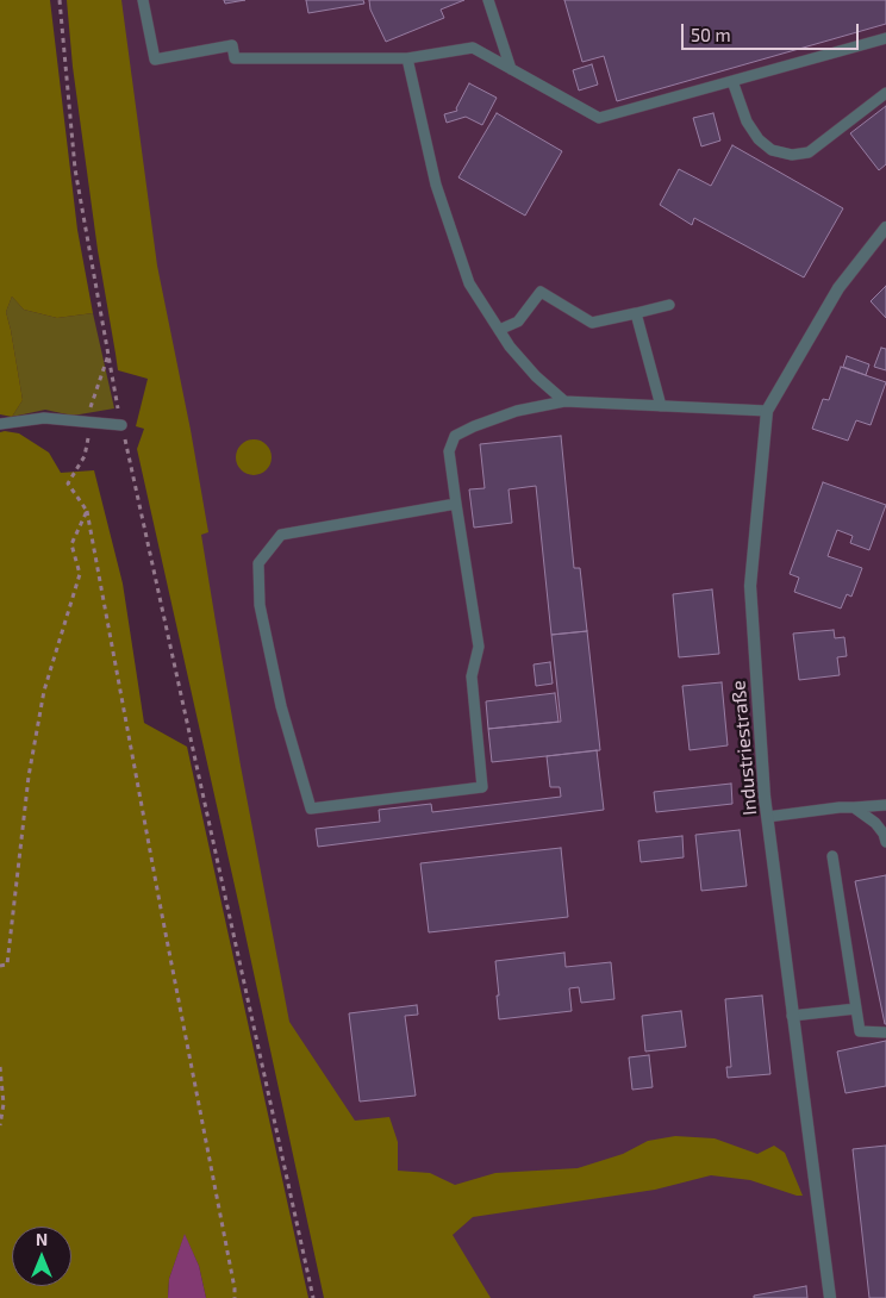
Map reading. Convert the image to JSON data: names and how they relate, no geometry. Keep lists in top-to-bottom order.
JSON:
{
  "streets": {
    "street": ["Industriestraße"]
  },
  "scale_bar": "50 m",
  "north": "top"
}
